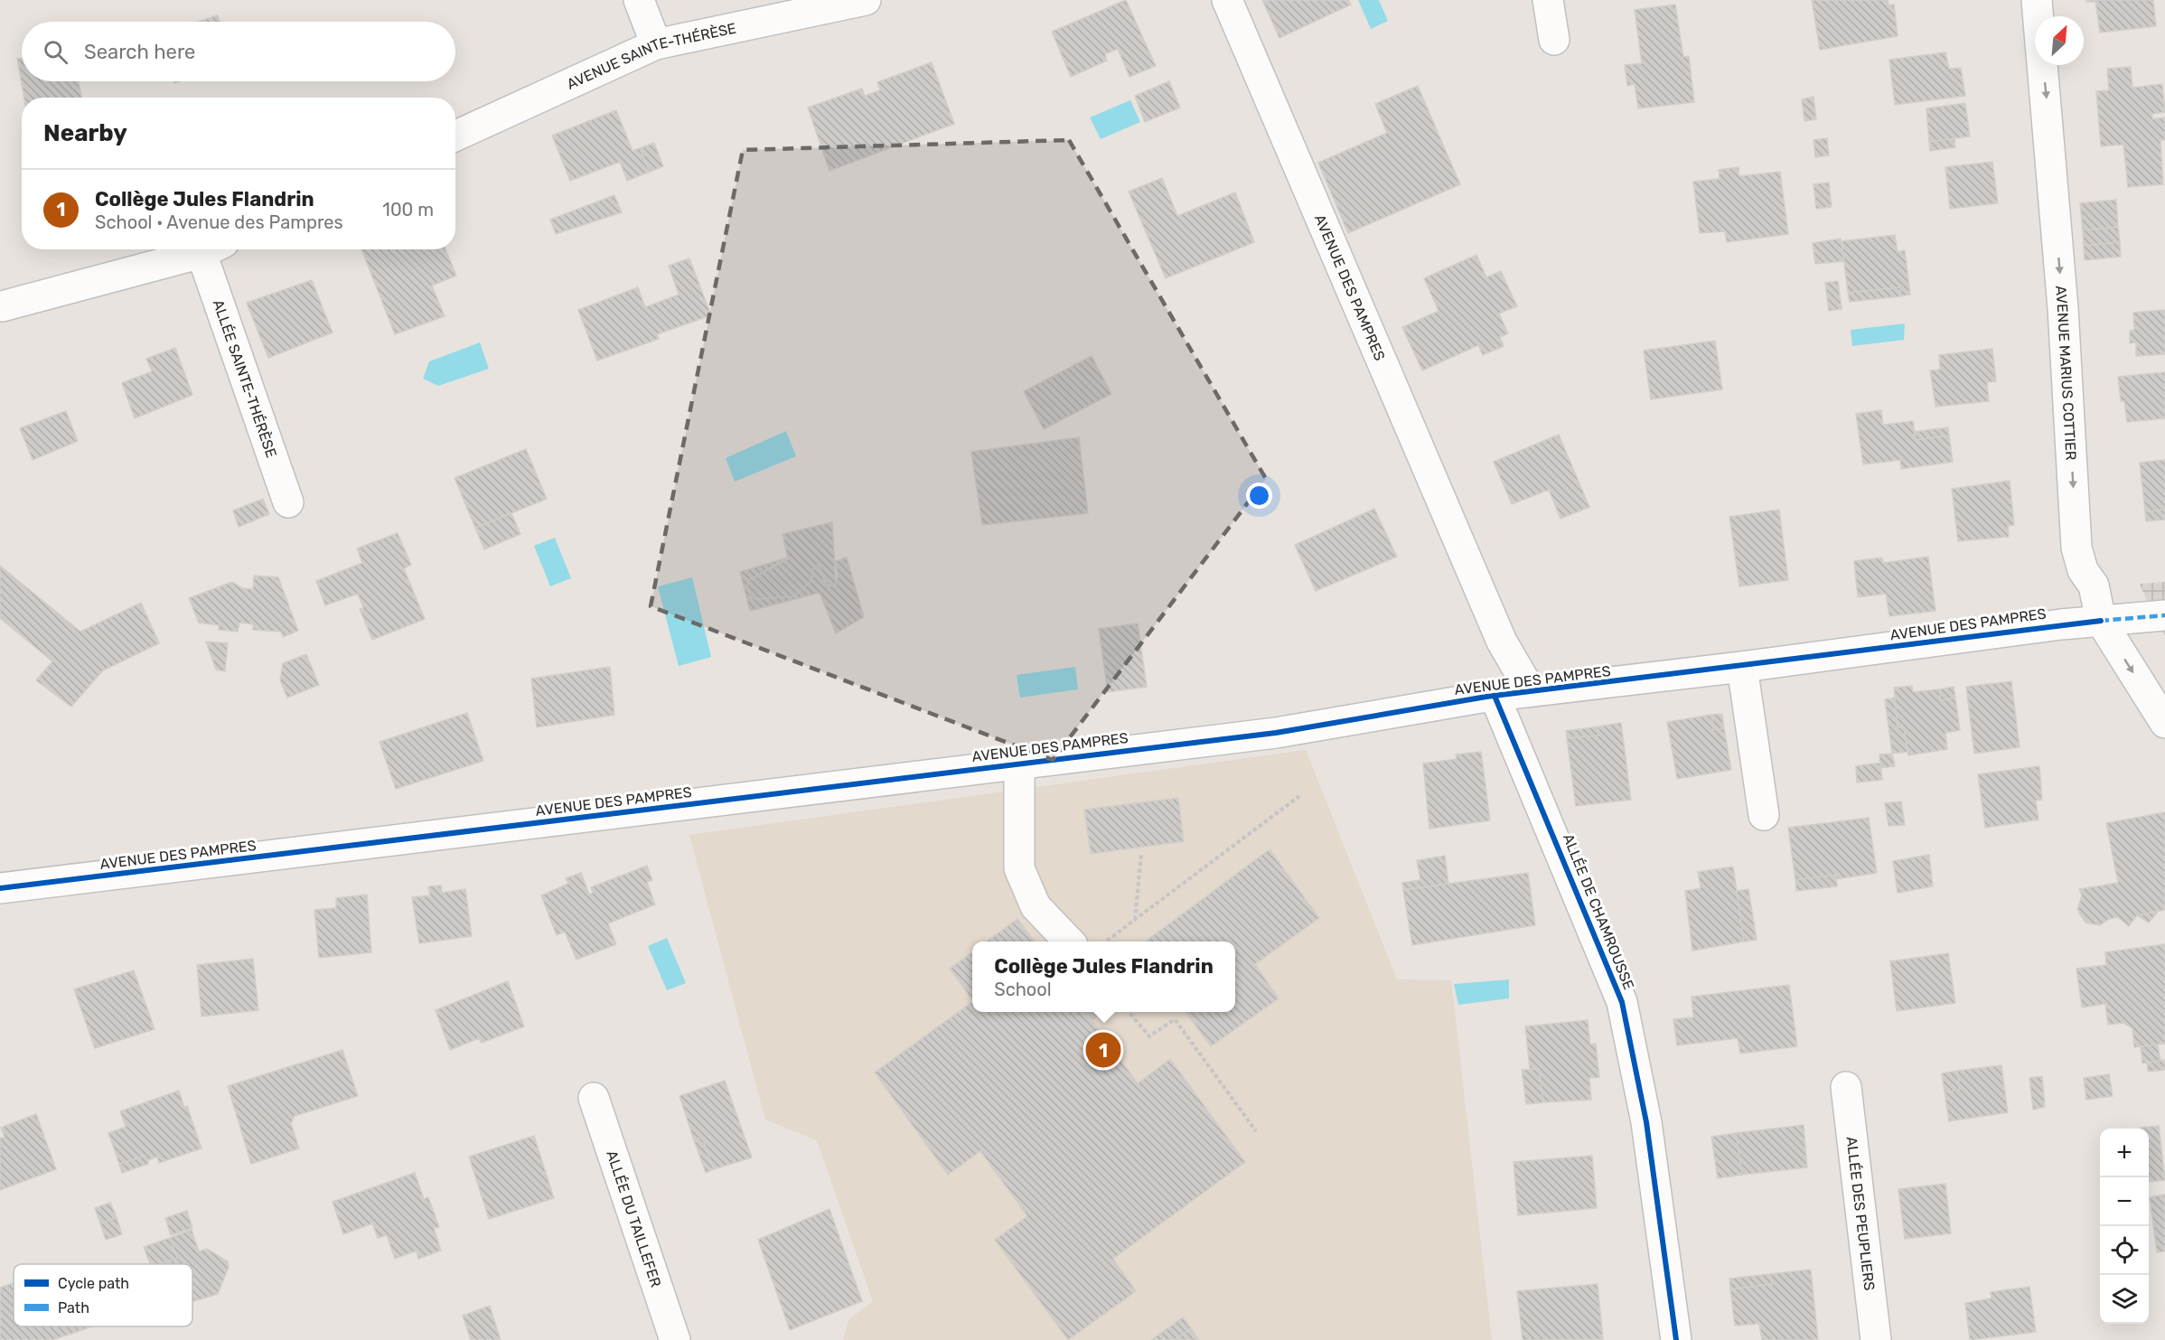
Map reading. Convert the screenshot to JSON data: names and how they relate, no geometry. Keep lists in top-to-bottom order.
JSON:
{
  "streets": {
    "street": [
      "AVENUE SAINTE-THÉRÈSE",
      "AVENUE DES PAMPRES",
      "AVENUE MARIUS COTTIER",
      "ALLÉE SAINTE-THÉRÈSE",
      "ALLÉE DE CHAMROUSSE",
      "ALLÉE DES PEUPLIERS",
      "ALLÉE DU TAILLEFER"
    ]
  },
  "crossings": [
    ["AVENUE DES PAMPRES", "AVENUE MARIUS COTTIER"],
    ["AVENUE DES PAMPRES", "ALLÉE DE CHAMROUSSE"]
  ],
  "one_way": ["AVENUE MARIUS COTTIER"],
  "legend": ["Cycle path", "Path"],
  "north": "top right",
  "page": {
    "search": "Search here",
    "heading": "Nearby",
    "list": [
      {
        "mark": "1",
        "name": "Collège Jules Flandrin",
        "note": "School · Avenue des Pampres",
        "value": "100 m"
      }
    ],
    "popup": ["Collège Jules Flandrin", "School"],
    "pins": "1",
    "map_buttons": ["+", "−"]
  }
}
